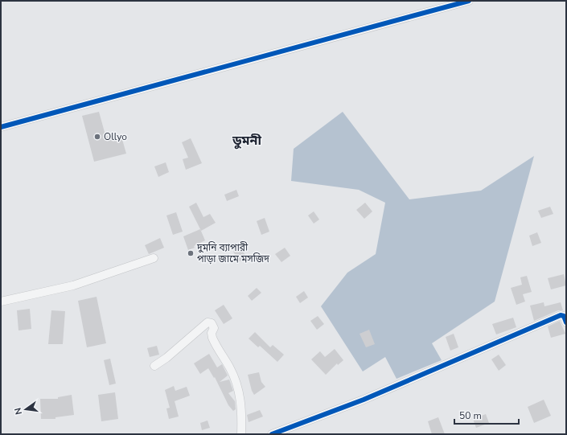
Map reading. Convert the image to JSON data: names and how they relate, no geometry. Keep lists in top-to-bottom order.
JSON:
{
  "districts": ["ডুমনী"],
  "places": ["Ollyo", "দুমনি ব্যাপারী পাড়া জামে মসজিদ"],
  "scale_bar": "50 m",
  "north": "left"
}
